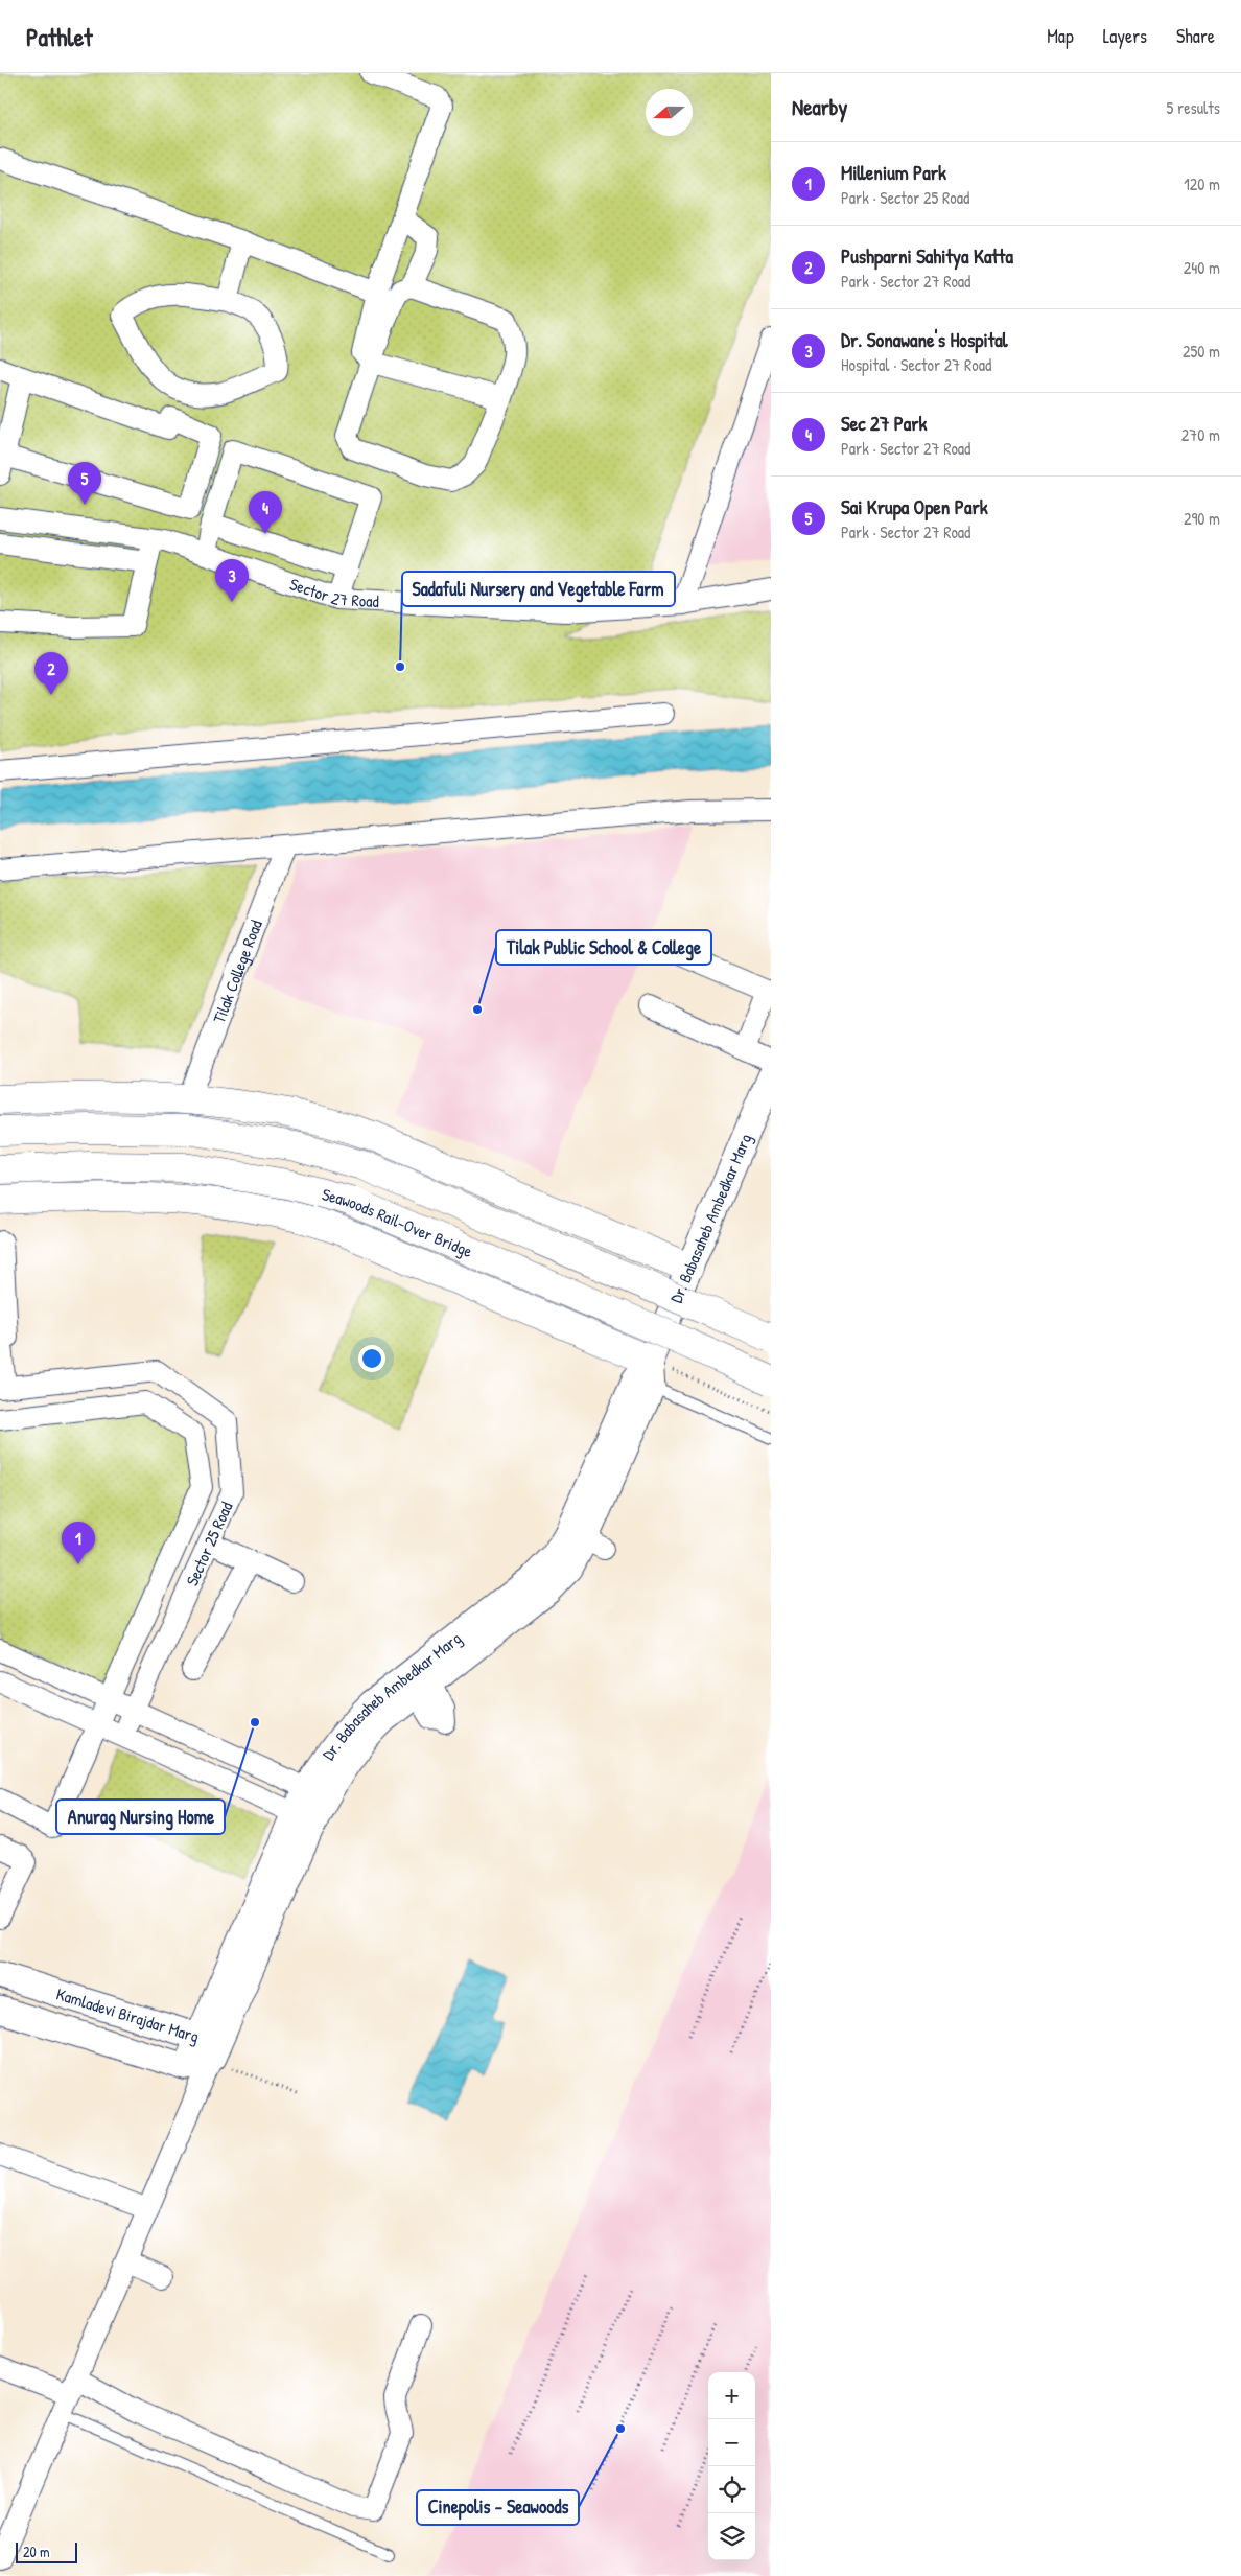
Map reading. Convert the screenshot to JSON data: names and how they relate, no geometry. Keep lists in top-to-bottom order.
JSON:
{
  "streets": {
    "main road": ["Seawoods Rail-Over Bridge"],
    "street": [
      "Sector 27 Road",
      "Tilak College Road",
      "Dr. Babasaheb Ambedkar Marg",
      "Sector 25 Road",
      "Kamladevi Birajdar Marg"
    ]
  },
  "crossings": [
    ["Dr. Babasaheb Ambedkar Marg", "Kamladevi Birajdar Marg"]
  ],
  "places": [
    "Sadafuli Nursery and Vegetable Farm",
    "Tilak Public School & College",
    "Anurag Nursing Home",
    "Cinepolis - Seawoods"
  ],
  "scale_bar": "20 m",
  "north": "left",
  "page": {
    "header": "Pathlet",
    "nav": ["Map", "Layers", "Share"],
    "heading": ["Nearby", "5 results"],
    "list": [
      {
        "mark": "1",
        "name": "Millenium Park",
        "note": "Park · Sector 25 Road",
        "value": "120 m"
      },
      {
        "mark": "2",
        "name": "Pushparni Sahitya Katta",
        "note": "Park · Sector 27 Road",
        "value": "240 m"
      },
      {
        "mark": "3",
        "name": "Dr. Sonawane's Hospital",
        "note": "Hospital · Sector 27 Road",
        "value": "250 m"
      },
      {
        "mark": "4",
        "name": "Sec 27 Park",
        "note": "Park · Sector 27 Road",
        "value": "270 m"
      },
      {
        "mark": "5",
        "name": "Sai Krupa Open Park",
        "note": "Park · Sector 27 Road",
        "value": "290 m"
      }
    ],
    "pins": [
      "5",
      "4",
      "3",
      "2",
      "1"
    ],
    "map_buttons": ["+", "−"],
    "scale": "20 m"
  }
}
